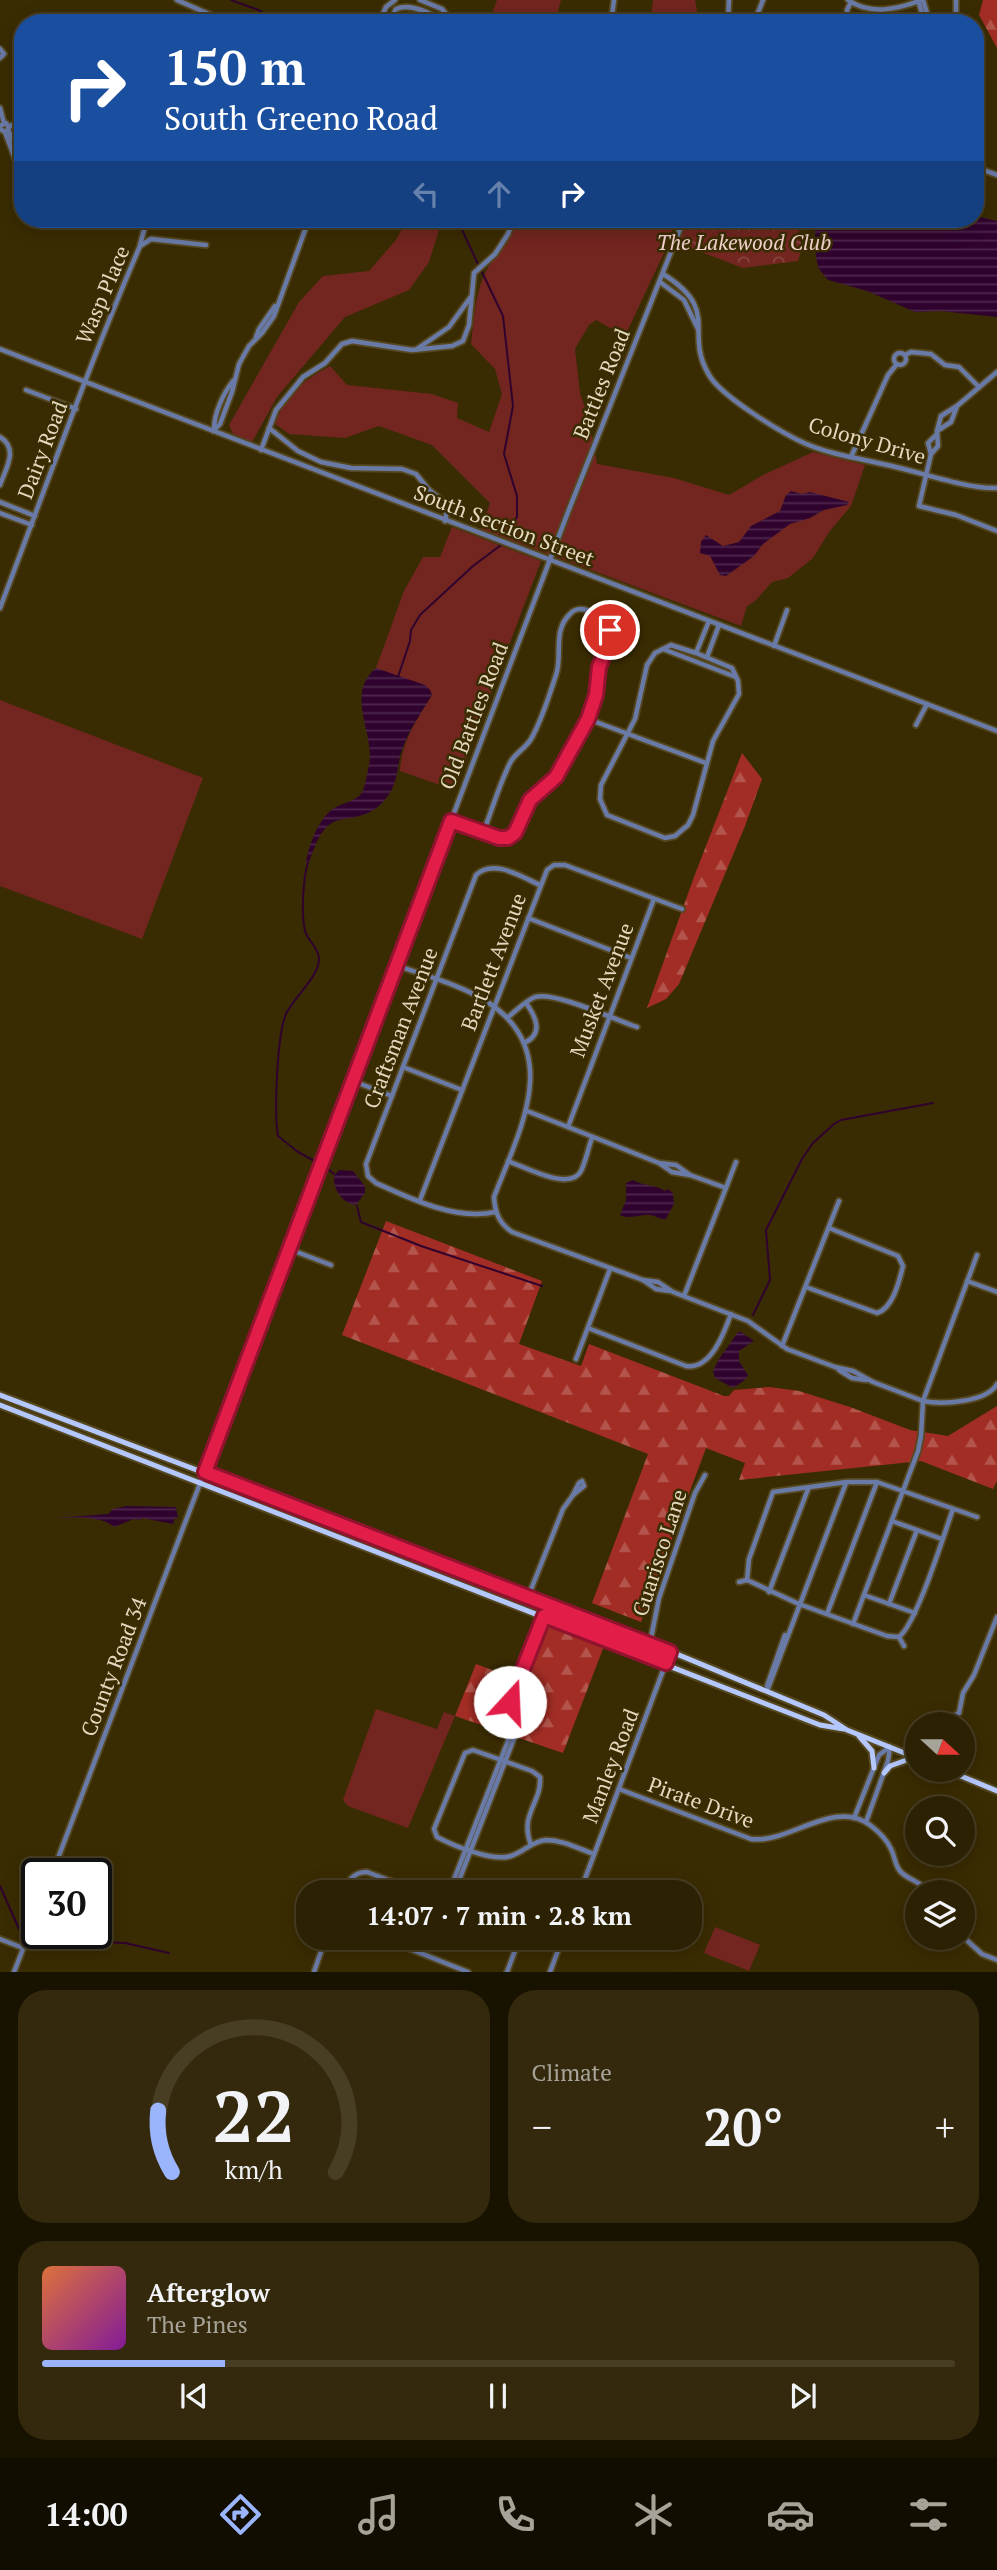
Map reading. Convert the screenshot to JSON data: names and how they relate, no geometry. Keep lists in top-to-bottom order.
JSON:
{
  "streets": {
    "street": [
      "Wasp Place",
      "Battles Road",
      "Colony Drive",
      "Dairy Road",
      "South Section Street",
      "Old Battles Road",
      "Bartlett Avenue",
      "Musket Avenue",
      "Craftsman Avenue",
      "Guarisco Lane",
      "County Road 34",
      "Manley Road",
      "Pirate Drive"
    ]
  },
  "crossings": [
    ["Wasp Place", "Dairy Road"],
    ["Wasp Place", "South Section Street"],
    ["Battles Road", "Colony Drive"],
    ["Battles Road", "South Section Street"],
    ["Battles Road", "Old Battles Road"],
    ["Dairy Road", "South Section Street"],
    ["South Section Street", "Old Battles Road"],
    ["Old Battles Road", "County Road 34"],
    ["Bartlett Avenue", "Musket Avenue"],
    ["Bartlett Avenue", "Craftsman Avenue"],
    ["Manley Road", "Pirate Drive"]
  ],
  "parks": ["The Lakewood Club"],
  "north": "right",
  "page": {
    "turn": ["150 m", "South Greeno Road"],
    "limit": "30",
    "trip": "14:07 · 7 min · 2.8 km",
    "tile": "Climate",
    "heat": ["−", "20°", "+"],
    "song": ["Afterglow", "The Pines"],
    "tabs": "14:00",
    "gauge": ["22", "km/h"]
  }
}
